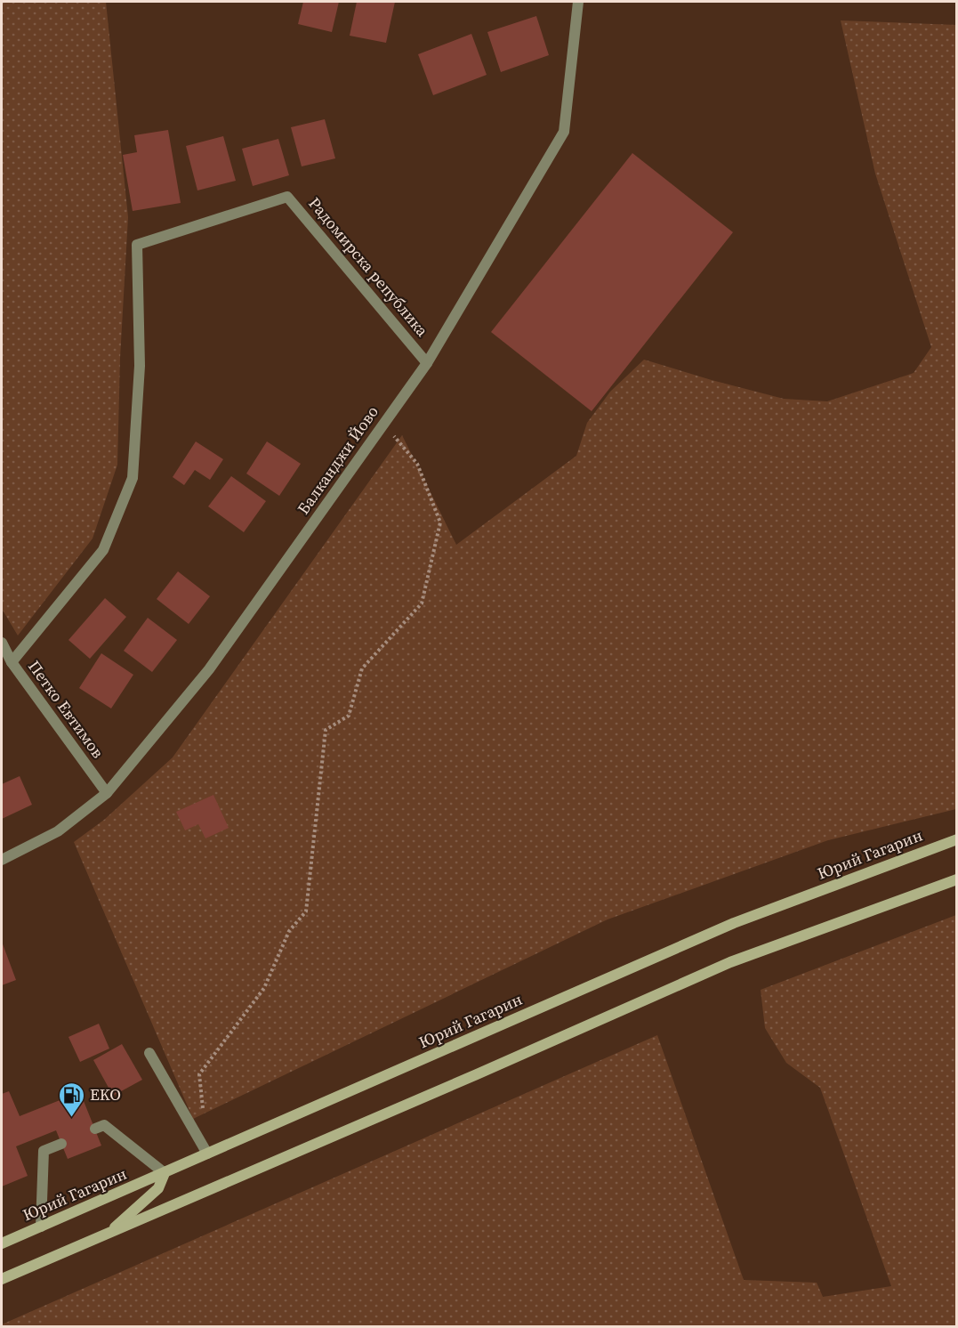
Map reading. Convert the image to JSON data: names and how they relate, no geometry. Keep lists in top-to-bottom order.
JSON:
{
  "streets": {
    "street": [
      "Радомирска република",
      "Балканджи Йово",
      "Петко Евтимов",
      "Юрий Гагарин"
    ]
  },
  "crossings": [
    ["Радомирска република", "Балканджи Йово"],
    ["Радомирска република", "Петко Евтимов"],
    ["Балканджи Йово", "Петко Евтимов"]
  ],
  "places": {
    "fuel station": ["EKO"]
  }
}
